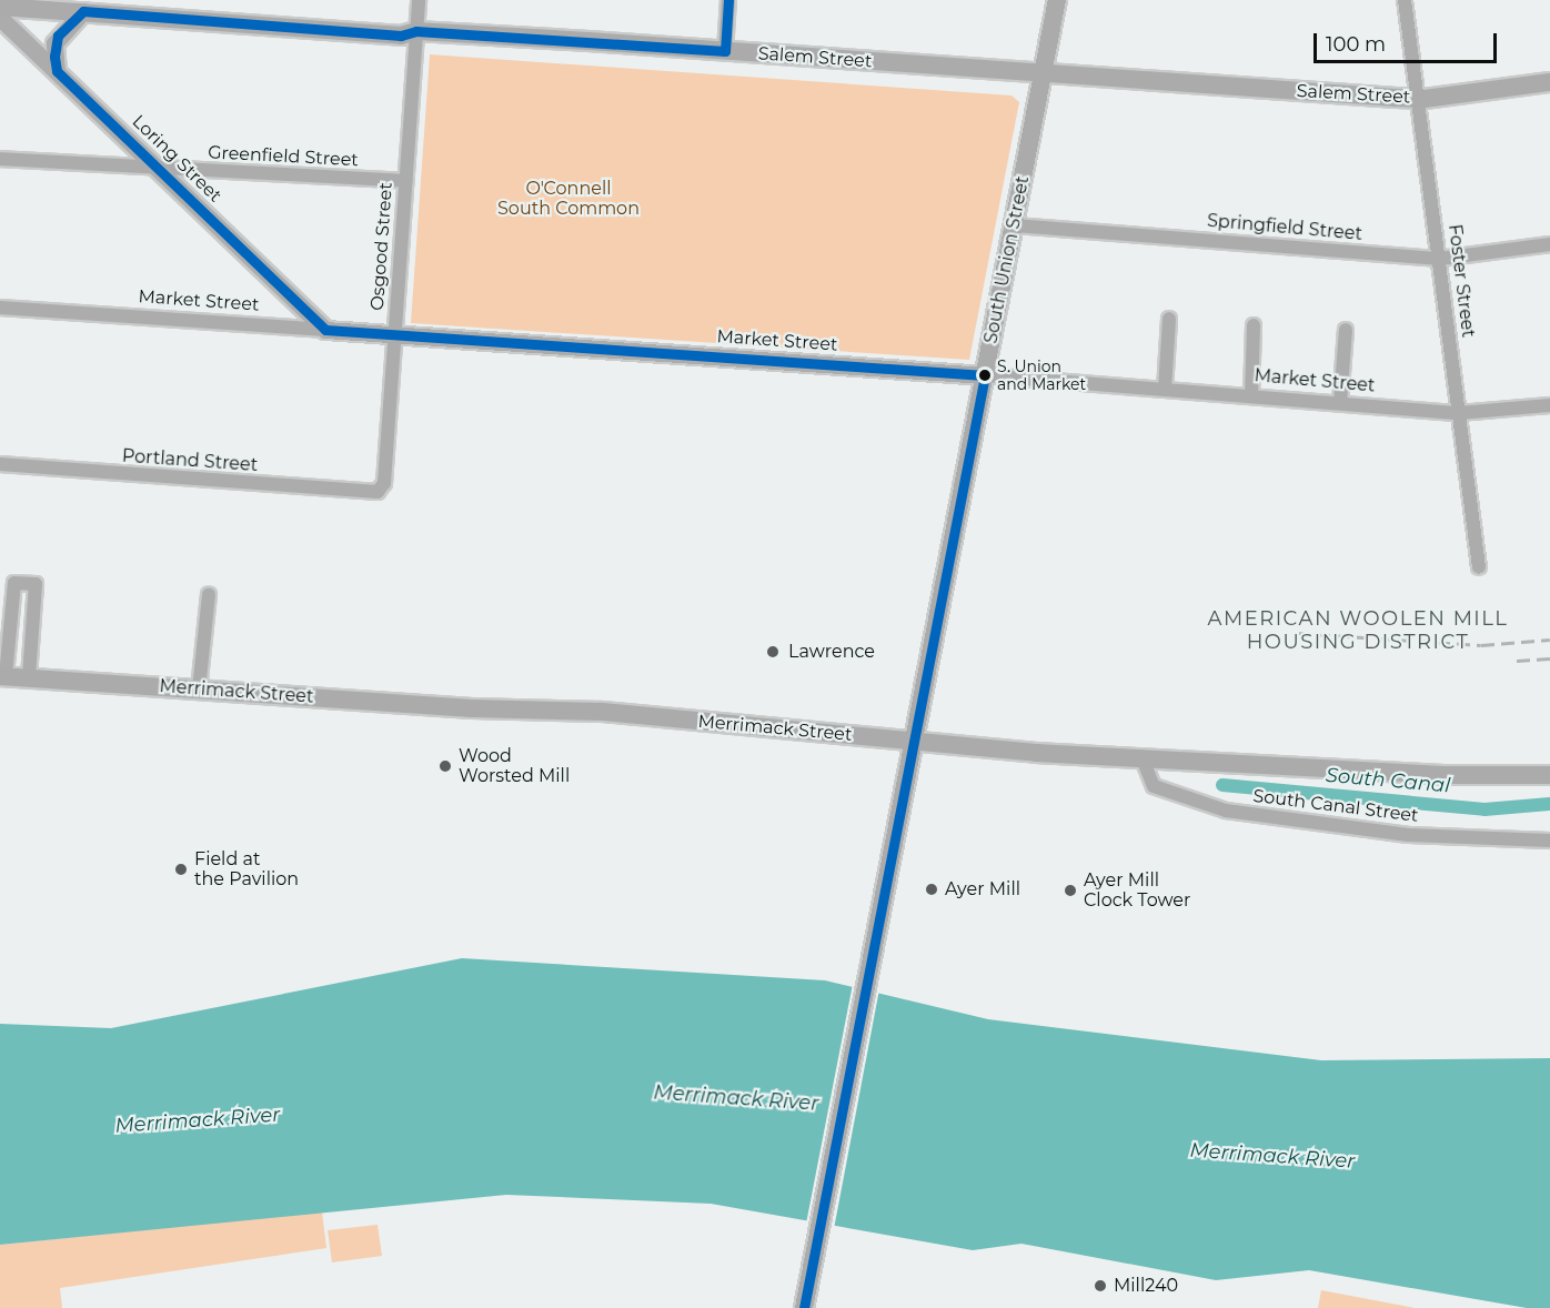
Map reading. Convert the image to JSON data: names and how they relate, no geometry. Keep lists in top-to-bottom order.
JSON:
{
  "streets": {
    "main road": ["Salem Street", "South Union Street", "Merrimack Street"],
    "street": [
      "Greenfield Street",
      "Loring Street",
      "Springfield Street",
      "Osgood Street",
      "Foster Street",
      "Market Street",
      "Portland Street",
      "South Canal Street"
    ]
  },
  "crossings": [
    ["Salem Street", "Osgood Street"],
    ["Salem Street", "South Union Street"],
    ["Salem Street", "Foster Street"],
    ["Greenfield Street", "Loring Street"],
    ["Greenfield Street", "Osgood Street"],
    ["Loring Street", "Market Street"],
    ["Springfield Street", "South Union Street"],
    ["Springfield Street", "Foster Street"],
    ["Osgood Street", "Market Street"],
    ["Osgood Street", "Portland Street"],
    ["South Union Street", "Market Street"],
    ["South Union Street", "Merrimack Street"],
    ["Foster Street", "Market Street"],
    ["Merrimack Street", "South Canal Street"]
  ],
  "districts": ["AMERICAN WOOLEN MILL HOUSING DISTRICT"],
  "water": ["South Canal", "Merrimack River"],
  "parks": ["O'Connell South Common"],
  "places": [
    "S. Union and Market",
    "Lawrence",
    "Wood Worsted Mill",
    "Field at the Pavilion",
    "Ayer Mill",
    "Ayer Mill Clock Tower",
    "Mill240"
  ],
  "scale_bar": "100 m"
}
